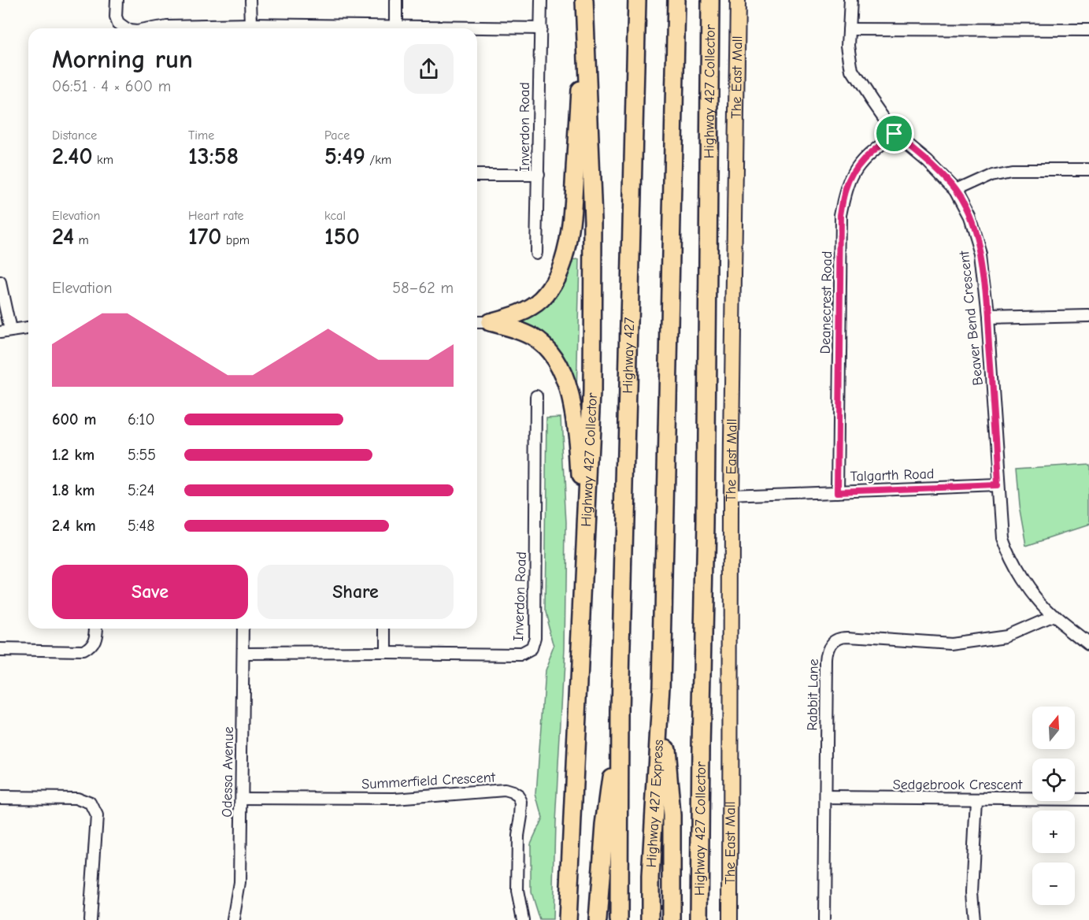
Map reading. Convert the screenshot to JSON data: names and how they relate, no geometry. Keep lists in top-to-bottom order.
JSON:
{
  "streets": {
    "highway": ["Highway 427 Collector", "Highway 427", "Highway 427 Express"],
    "main road": ["The East Mall"],
    "street": [
      "Inverdon Road",
      "Deanecrest Road",
      "Beaver Bend Crescent",
      "Talgarth Road",
      "Rabbit Lane",
      "Odessa Avenue",
      "Summerfield Crescent",
      "Sedgebrook Crescent"
    ]
  },
  "crossings": [
    ["The East Mall", "Talgarth Road"],
    ["Inverdon Road", "Odessa Avenue"],
    ["Deanecrest Road", "Beaver Bend Crescent"],
    ["Deanecrest Road", "Talgarth Road"],
    ["Beaver Bend Crescent", "Talgarth Road"],
    ["Beaver Bend Crescent", "Rabbit Lane"],
    ["Rabbit Lane", "Sedgebrook Crescent"],
    ["Odessa Avenue", "Summerfield Crescent"]
  ],
  "north": "top",
  "page": {
    "heading": ["Morning run", "06:51 · 4 × 600 m"],
    "stats": [
      ["Distance", "2.40 km"],
      ["Time", "13:58"],
      ["Pace", "5:49 /km"],
      ["Elevation", "24 m"],
      ["Heart rate", "170 bpm"],
      ["kcal", "150"]
    ],
    "chart": ["Elevation", "58–62 m"],
    "list": [
      {
        "name": "600 m",
        "note": "6:10"
      },
      {
        "name": "1.2 km",
        "note": "5:55"
      },
      {
        "name": "1.8 km",
        "note": "5:24"
      },
      {
        "name": "2.4 km",
        "note": "5:48"
      }
    ],
    "buttons": ["Save", "Share"],
    "map_buttons": ["+", "−"]
  }
}
